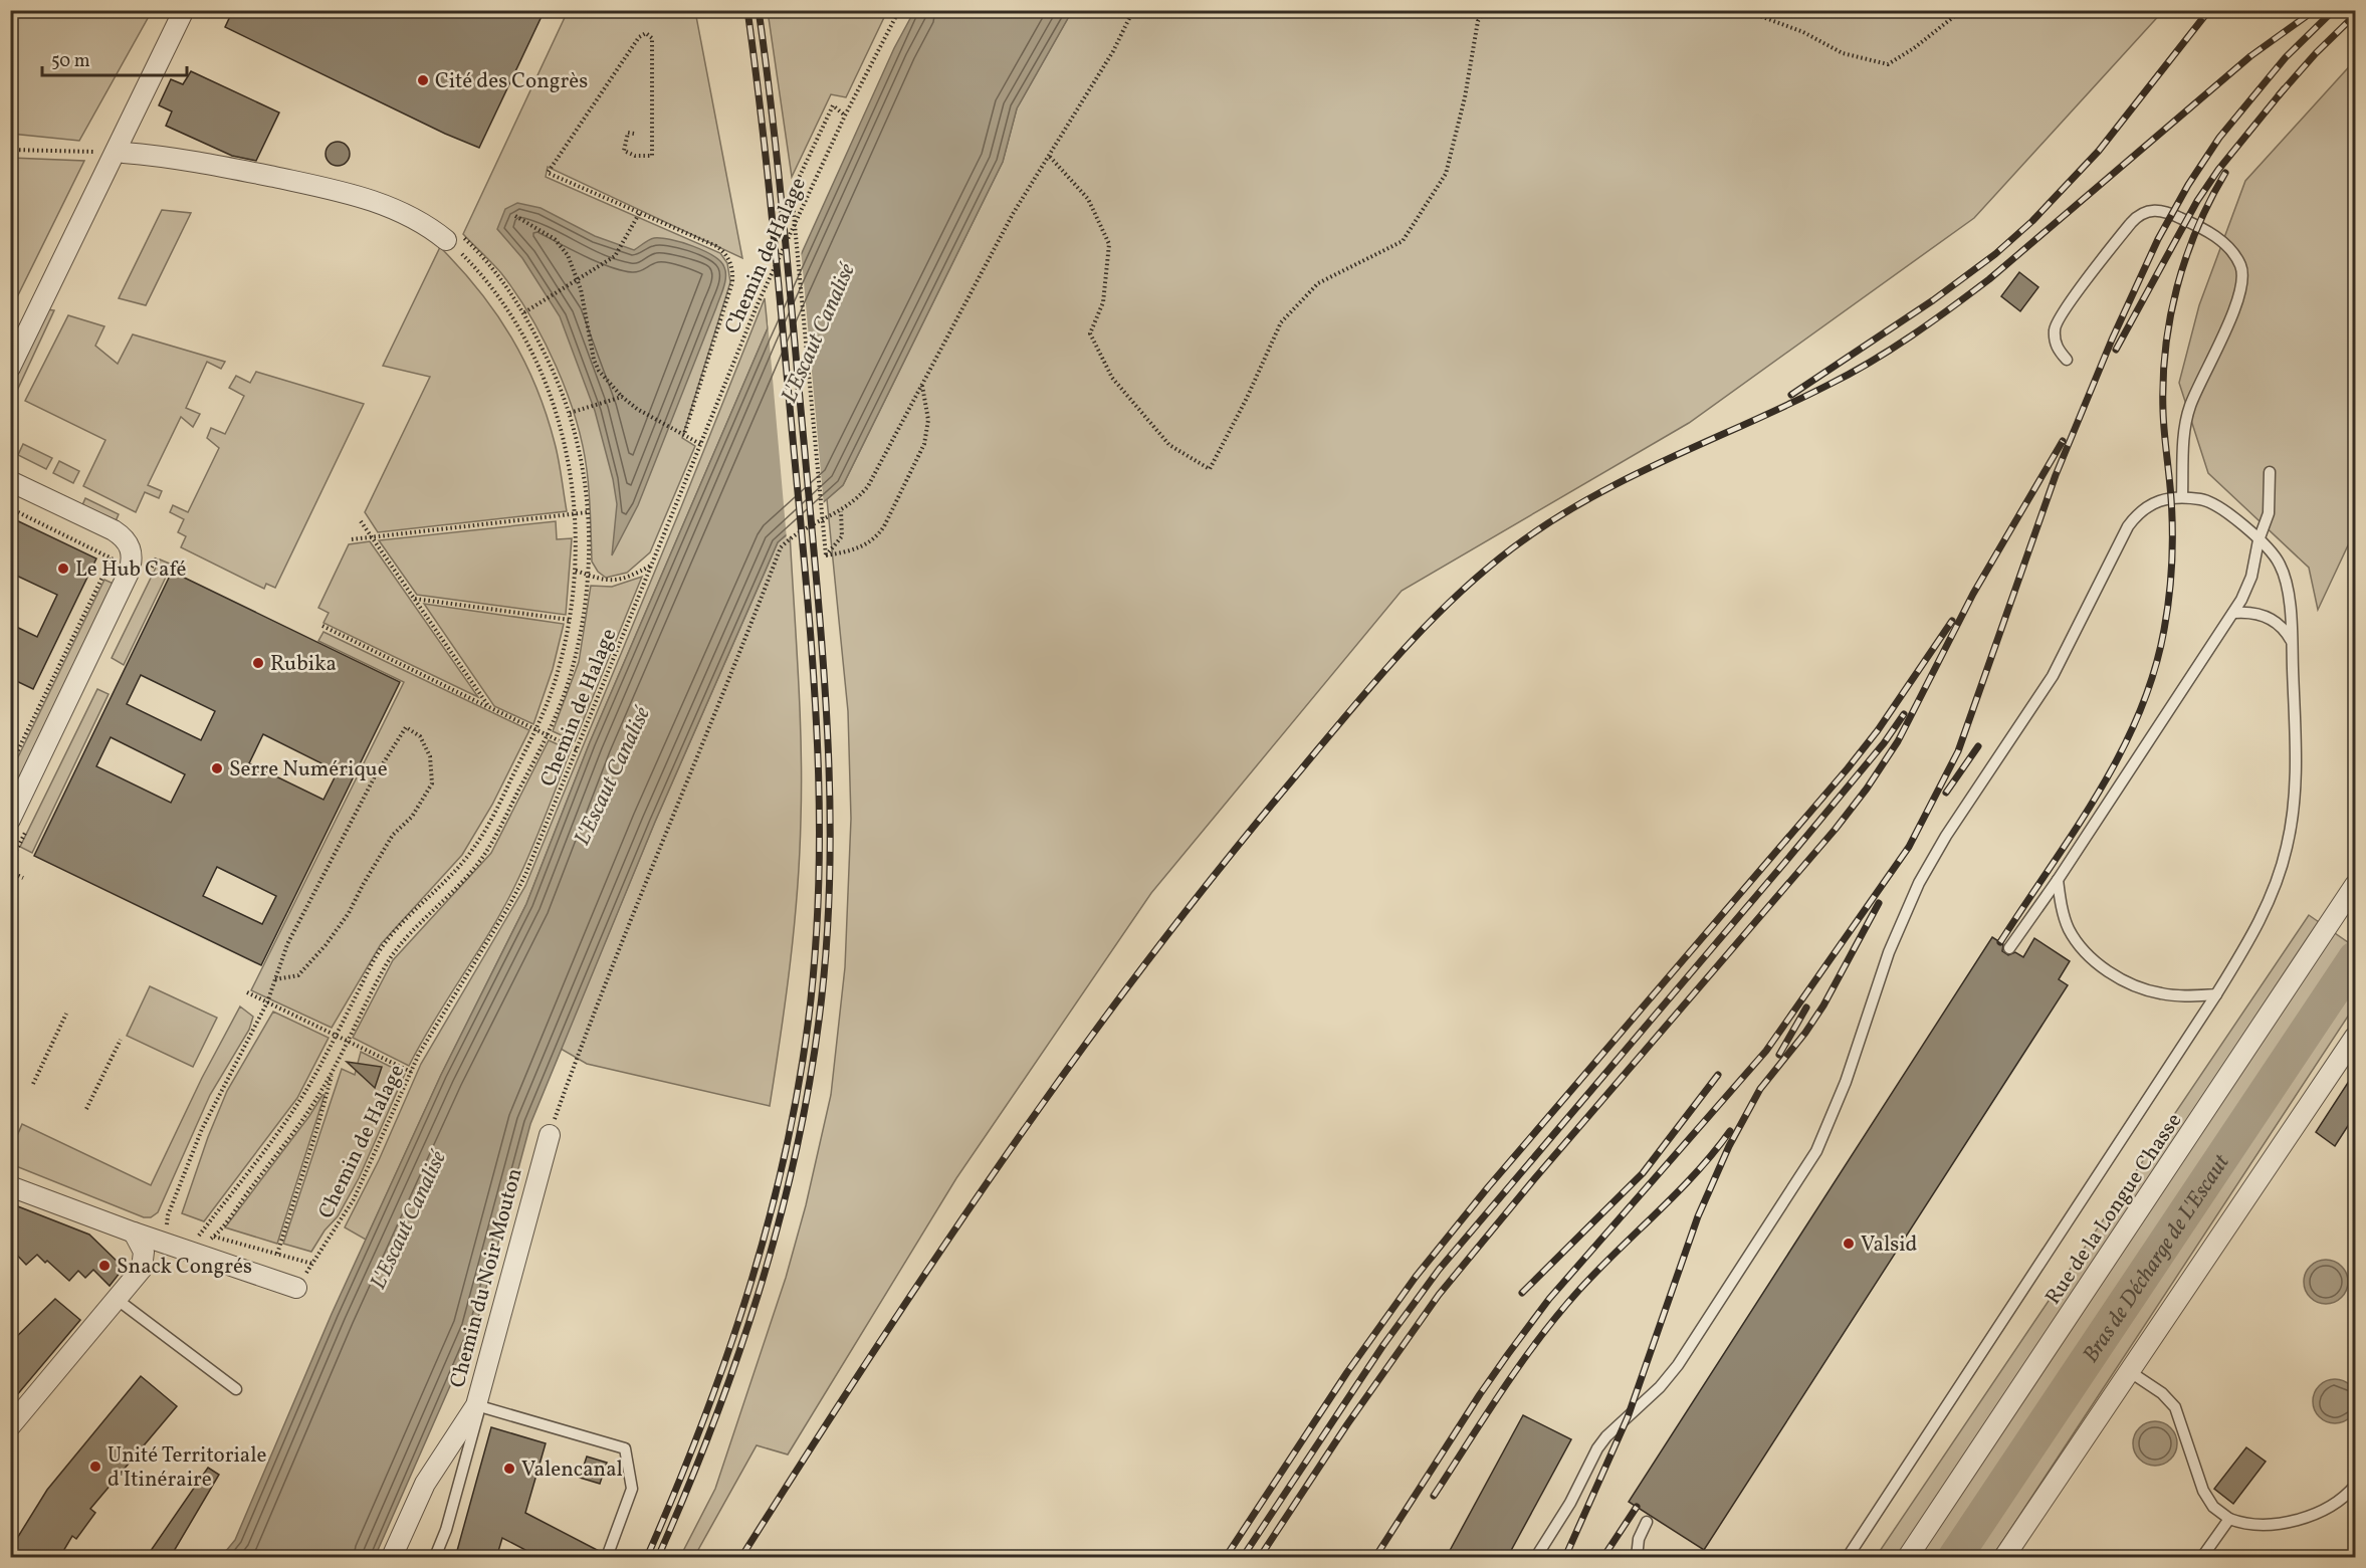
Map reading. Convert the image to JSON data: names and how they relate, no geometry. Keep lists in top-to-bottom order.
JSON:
{
  "streets": {
    "street": ["Rue de la Longue Chasse", "Chemin du Noir Mouton"],
    "path": ["Chemin de Halage"]
  },
  "water": ["L'Escaut Canalisé", "Bras de Décharge de L'Escaut"],
  "places": [
    "Cité des Congrès",
    "Le Hub Café",
    "Rubika",
    "Serre Numérique",
    "Valsid",
    "Snack Congrés",
    "Unité Territoriale d'Itinéraire",
    "Valencanal"
  ],
  "scale_bar": "50 m"
}
